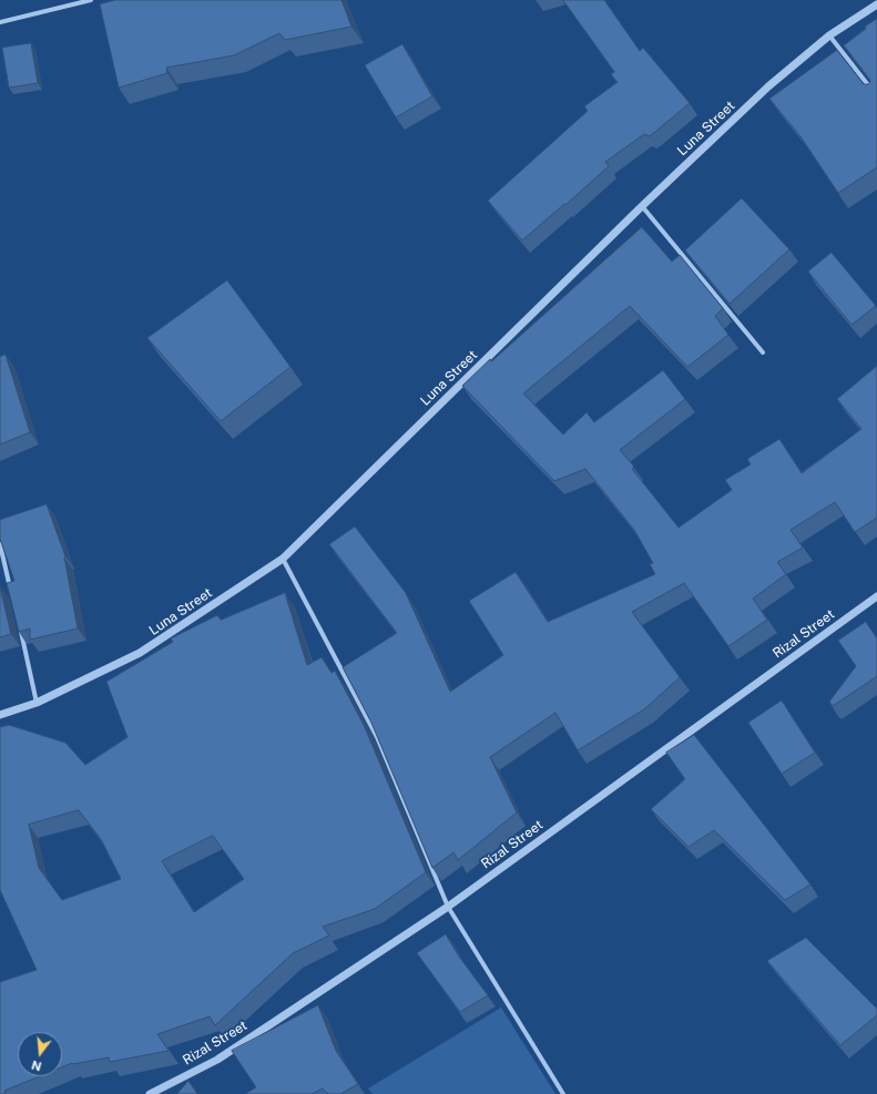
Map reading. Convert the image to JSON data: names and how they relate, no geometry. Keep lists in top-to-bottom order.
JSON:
{
  "streets": {
    "street": ["Luna Street", "Rizal Street"]
  },
  "north": "bottom"
}
